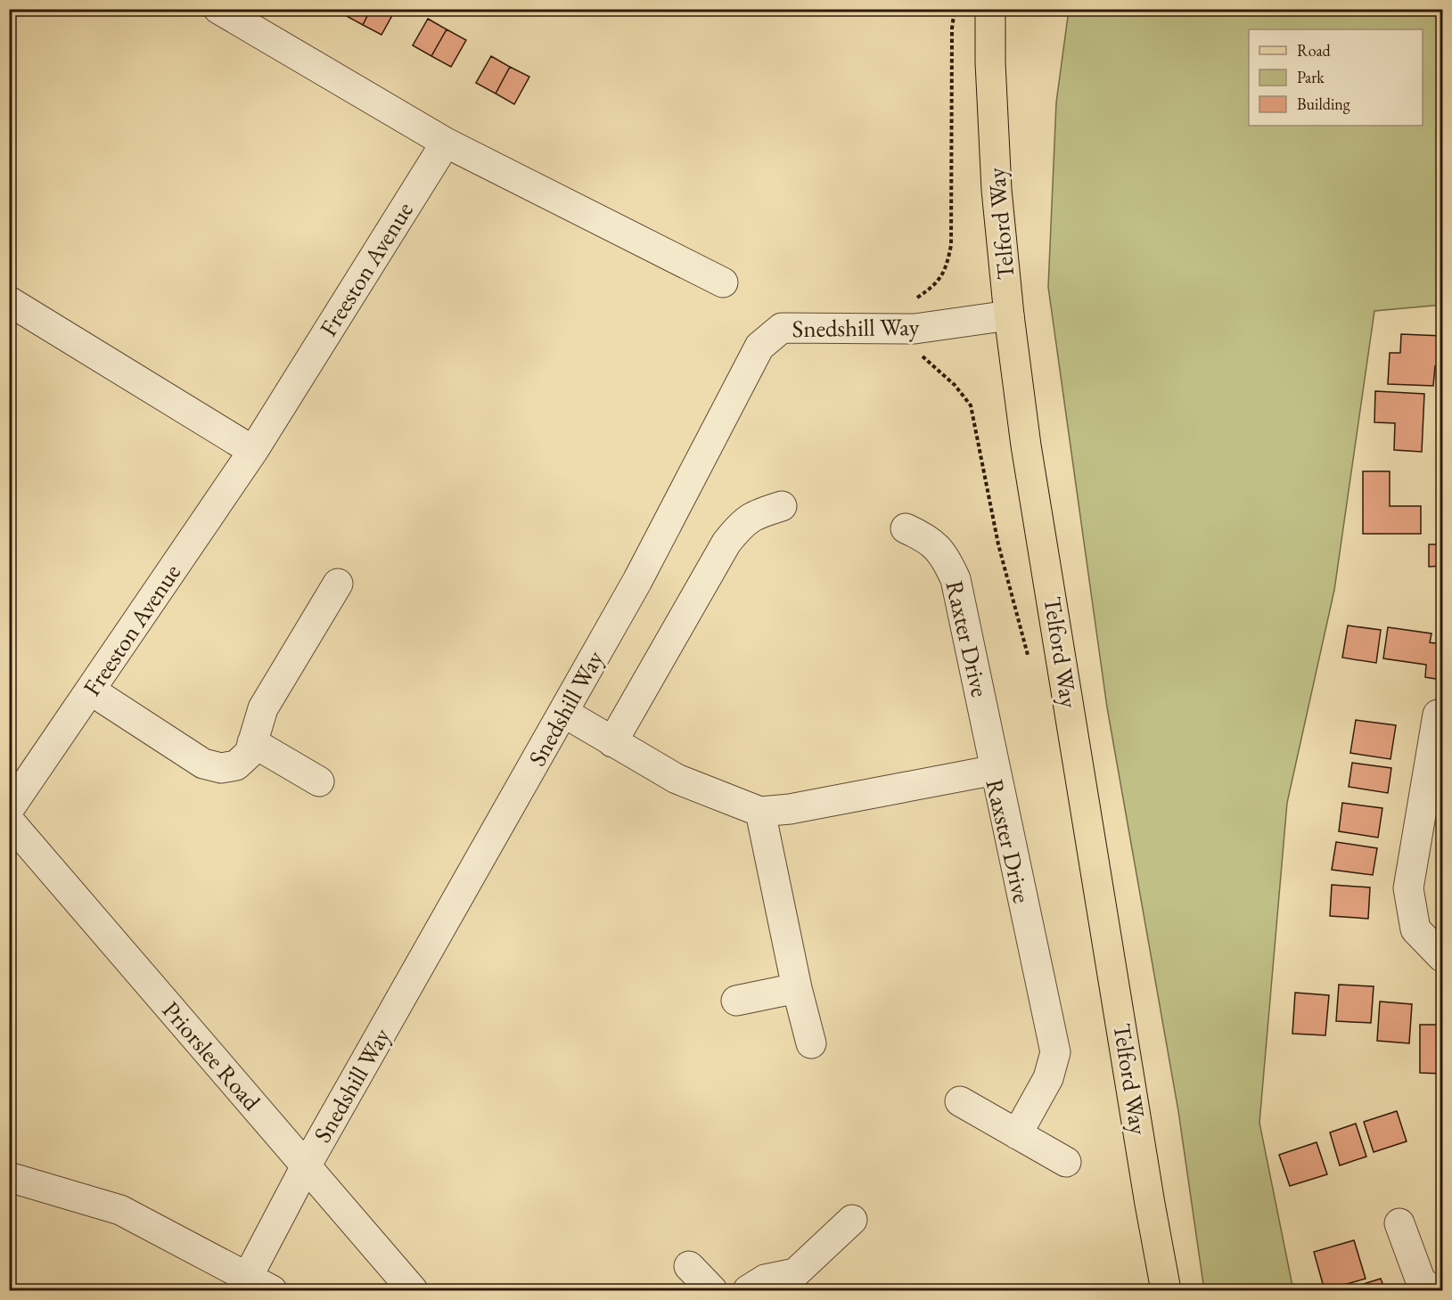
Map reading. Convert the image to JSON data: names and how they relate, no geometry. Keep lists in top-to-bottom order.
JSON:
{
  "streets": {
    "main road": ["Telford Way"],
    "street": [
      "Freeston Avenue",
      "Snedshill Way",
      "Raxter Drive",
      "Raxster Drive",
      "Priorslee Road"
    ]
  },
  "crossings": [
    ["Telford Way", "Snedshill Way"],
    ["Snedshill Way", "Raxster Drive"],
    ["Snedshill Way", "Priorslee Road"],
    ["Raxter Drive", "Raxster Drive"]
  ],
  "legend": ["Road", "Park", "Building"]
}
